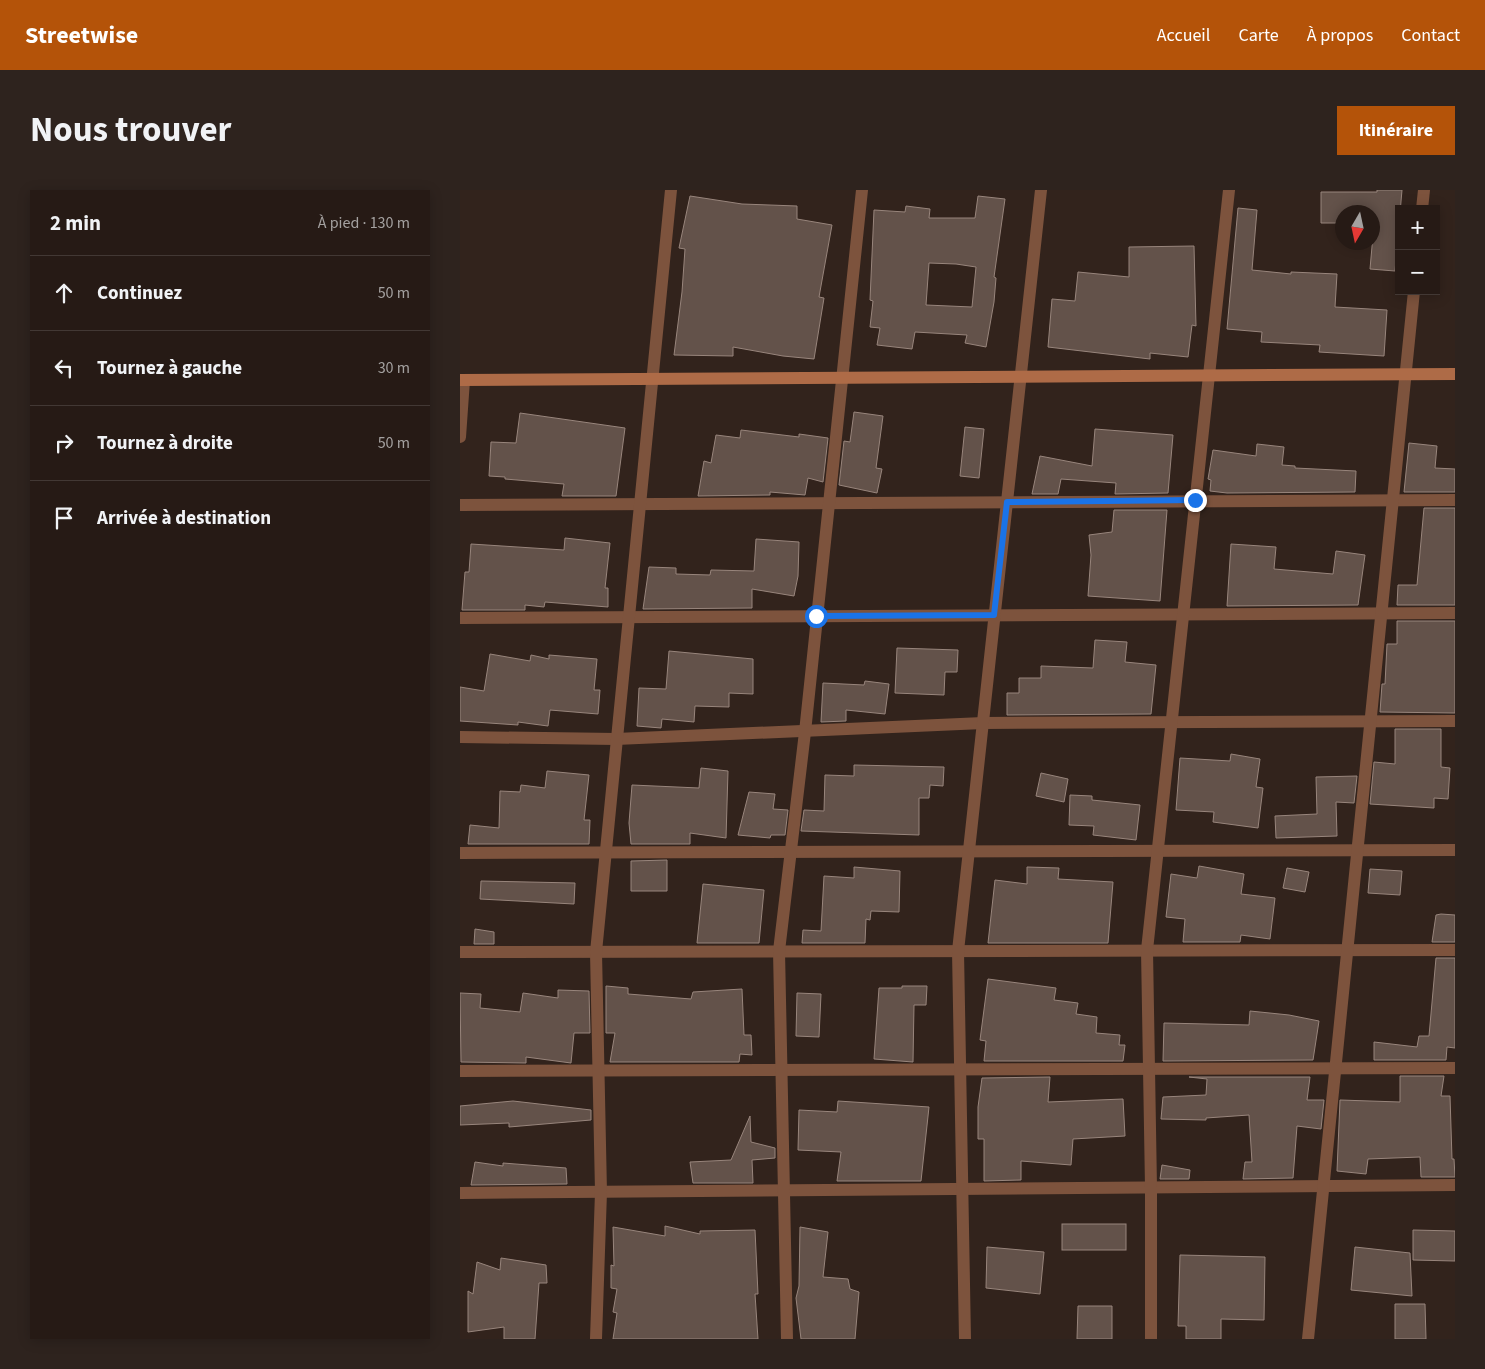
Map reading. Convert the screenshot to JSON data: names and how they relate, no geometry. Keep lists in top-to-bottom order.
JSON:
{
  "north": "bottom",
  "page": {
    "header": "Streetwise",
    "nav": [
      "Accueil",
      "Carte",
      "À propos",
      "Contact"
    ],
    "title": "Nous trouver",
    "buttons": "Itinéraire",
    "heading": ["2 min", "À pied · 130 m"],
    "map_buttons": ["+", "−"],
    "list": [
      ["Continuez", "50 m"],
      ["Tournez à gauche", "30 m"],
      ["Tournez à droite", "50 m"],
      "Arrivée à destination"
    ]
  }
}
